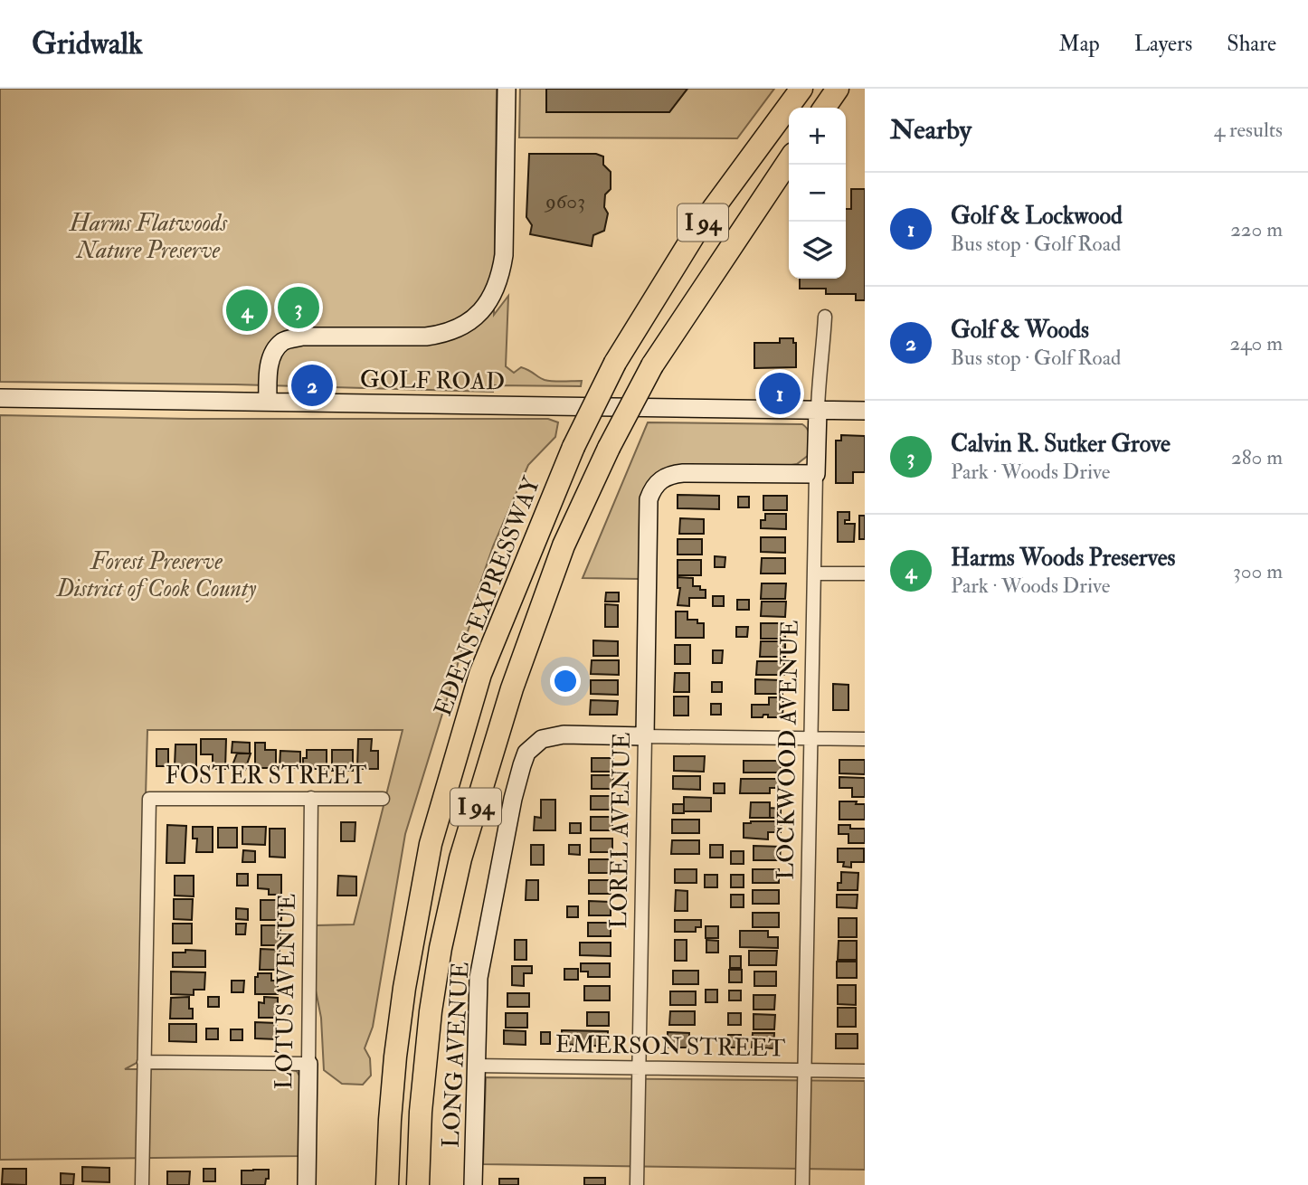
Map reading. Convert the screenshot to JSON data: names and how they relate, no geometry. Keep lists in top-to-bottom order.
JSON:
{
  "streets": {
    "highway": ["I 94", "EDENS EXPRESSWAY"],
    "street": [
      "GOLF ROAD",
      "LOCKWOOD AVENUE",
      "FOSTER STREET",
      "LOREL AVENUE",
      "LOTUS AVENUE",
      "EMERSON STREET",
      "LONG AVENUE"
    ]
  },
  "crossings": [
    ["GOLF ROAD", "LOCKWOOD AVENUE"],
    ["LOCKWOOD AVENUE", "LOREL AVENUE"],
    ["LOCKWOOD AVENUE", "EMERSON STREET"],
    ["FOSTER STREET", "LOTUS AVENUE"],
    ["LOREL AVENUE", "EMERSON STREET"],
    ["LOREL AVENUE", "LONG AVENUE"],
    ["EMERSON STREET", "LONG AVENUE"]
  ],
  "parks": ["Harms Flatwoods Nature Preserve", "Forest Preserve District of Cook County"],
  "house_numbers": ["9603"],
  "page": {
    "header": "Gridwalk",
    "nav": ["Map", "Layers", "Share"],
    "heading": ["Nearby", "4 results"],
    "map_buttons": ["+", "−"],
    "list": [
      {
        "mark": "1",
        "name": "Golf & Lockwood",
        "note": "Bus stop · Golf Road",
        "value": "220 m"
      },
      {
        "mark": "2",
        "name": "Golf & Woods",
        "note": "Bus stop · Golf Road",
        "value": "240 m"
      },
      {
        "mark": "3",
        "name": "Calvin R. Sutker Grove",
        "note": "Park · Woods Drive",
        "value": "280 m"
      },
      {
        "mark": "4",
        "name": "Harms Woods Preserves",
        "note": "Park · Woods Drive",
        "value": "300 m"
      }
    ],
    "pins": [
      "3",
      "4",
      "2",
      "1"
    ]
  }
}
